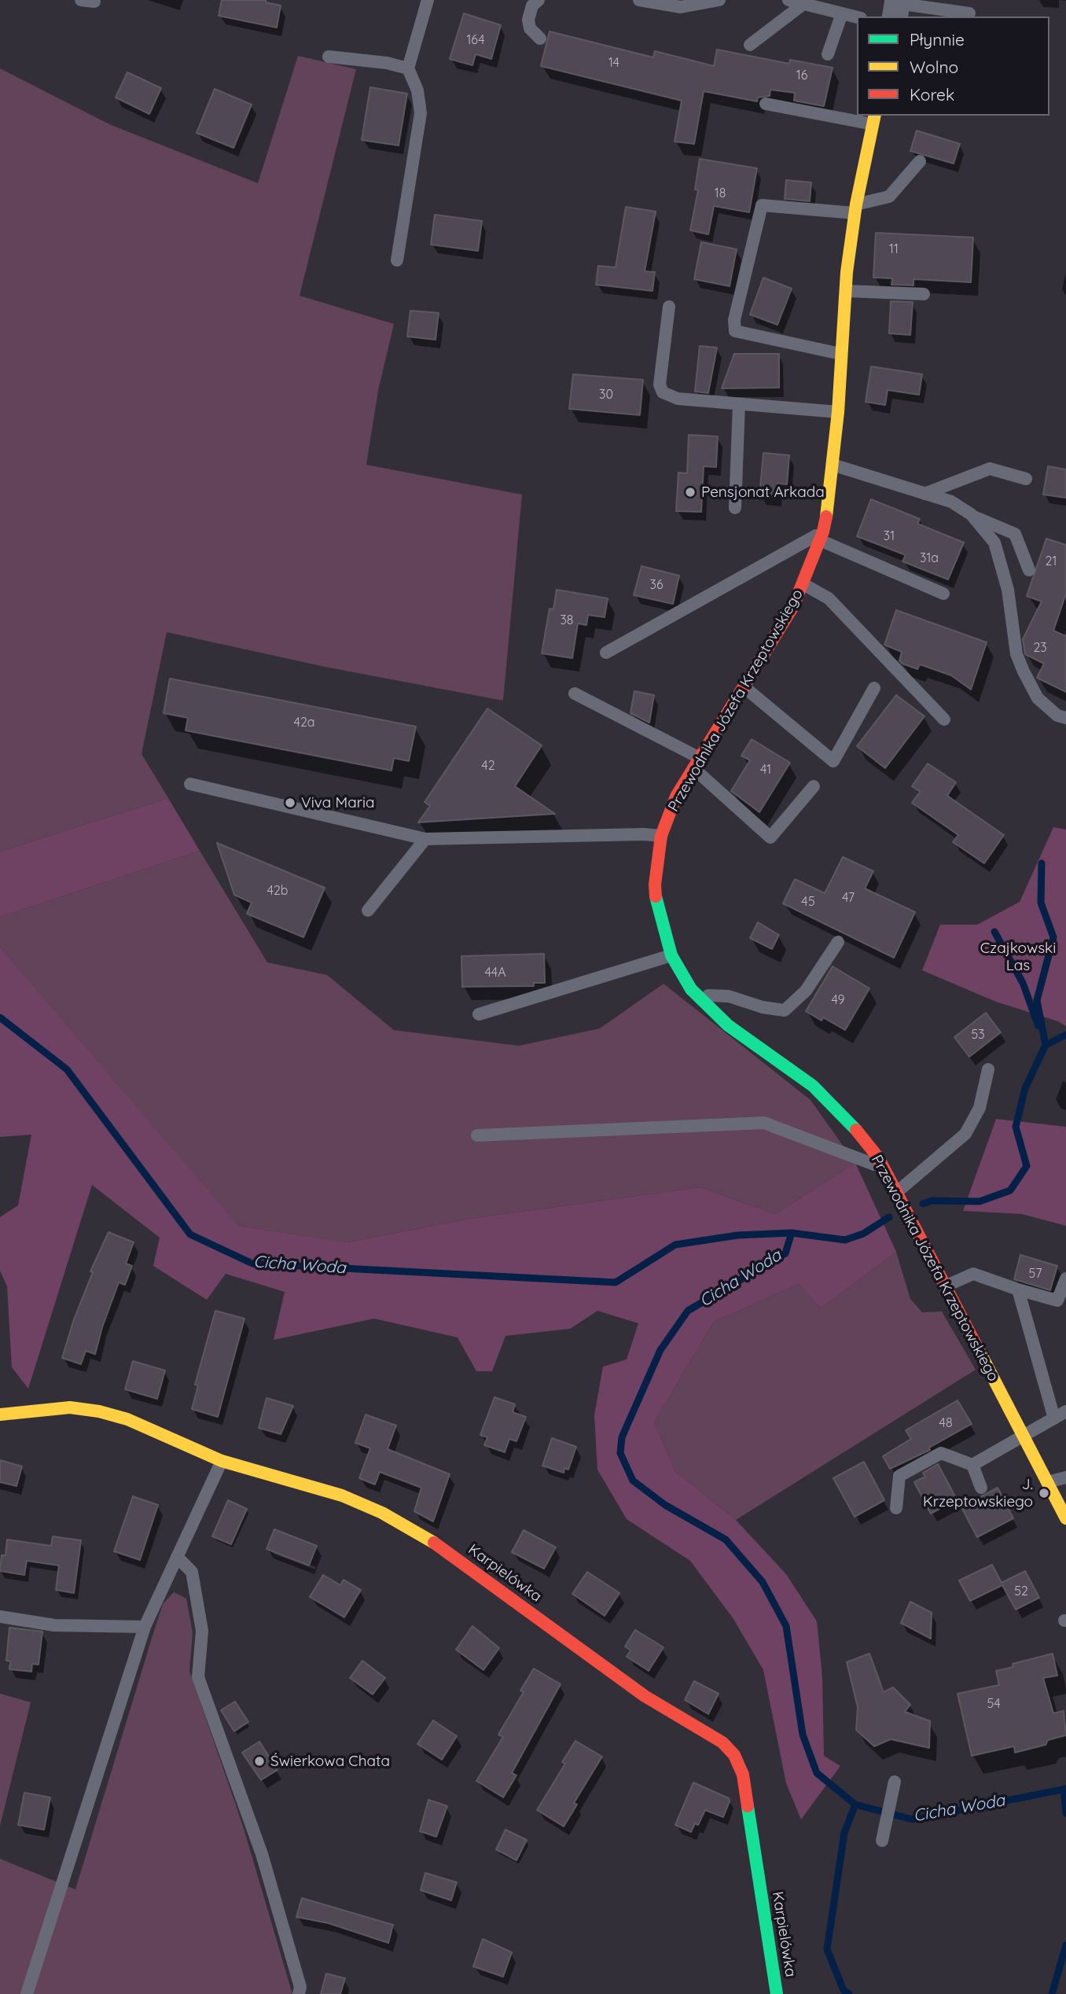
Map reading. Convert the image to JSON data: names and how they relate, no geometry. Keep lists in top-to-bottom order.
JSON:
{
  "streets": {
    "street": ["Przewodnika Józefa Krzeptowskiego", "Karpielówka"]
  },
  "water": ["Cicha Woda"],
  "parks": ["Czajkowski Las"],
  "places": [
    "Pensjonat Arkada",
    "Viva Maria",
    "J. Krzeptowskiego",
    "Świerkowa Chata"
  ],
  "house_numbers": [
    "164",
    "14",
    "16",
    "18",
    "11",
    "30",
    "31",
    "31a",
    "21",
    "36",
    "38",
    "23",
    "42a",
    "42",
    "41",
    "42b",
    "47",
    "45",
    "44A",
    "49",
    "53",
    "57",
    "48",
    "52",
    "54"
  ],
  "legend": ["Płynnie", "Wolno", "Korek"]
}
